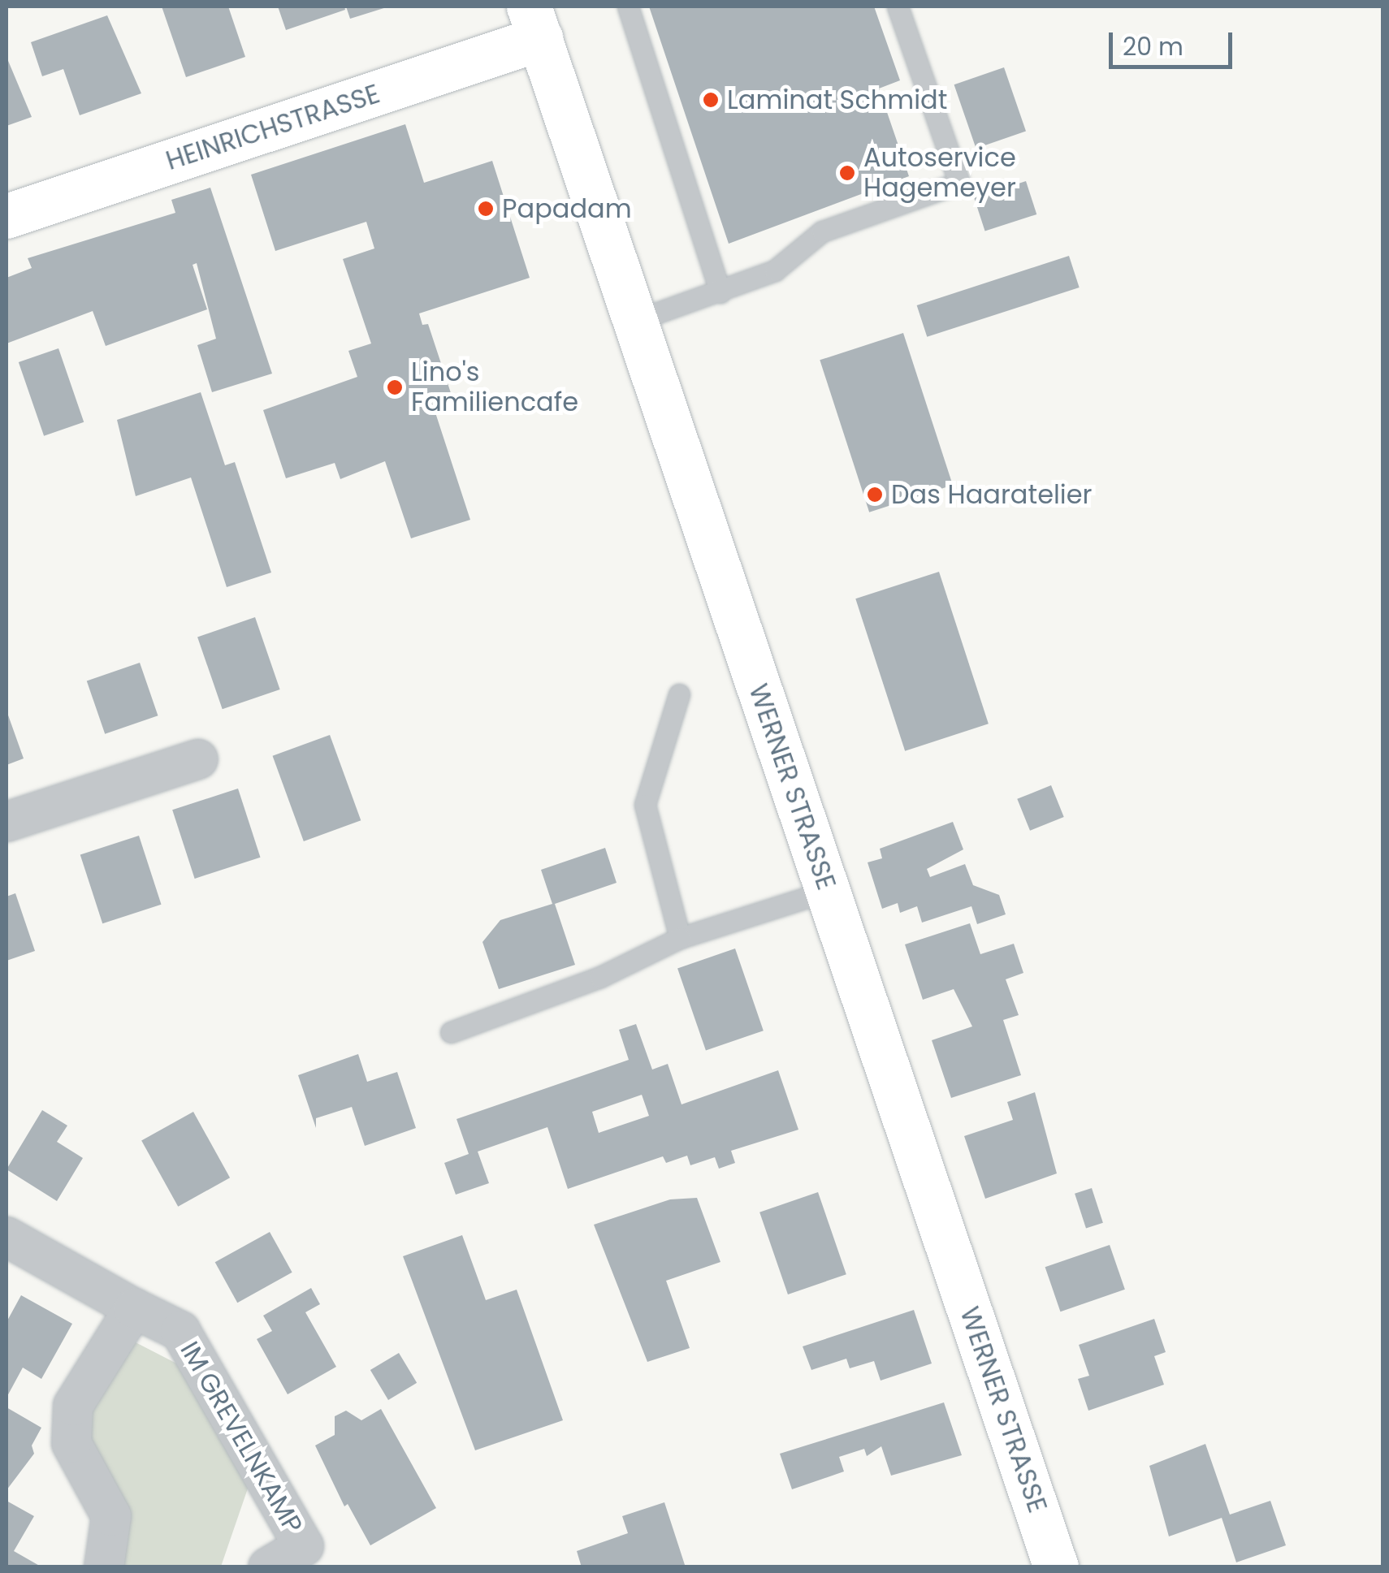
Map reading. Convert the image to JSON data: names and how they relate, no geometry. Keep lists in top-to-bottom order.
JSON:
{
  "streets": {
    "main road": ["HEINRICHSTRASSE", "WERNER STRASSE"],
    "street": ["IM GREVELNKAMP"]
  },
  "crossings": [
    ["HEINRICHSTRASSE", "WERNER STRASSE"]
  ],
  "places": [
    "Laminat Schmidt",
    "Autoservice Hagemeyer",
    "Papadam",
    "Lino's Familiencafe",
    "Das Haaratelier"
  ],
  "scale_bar": "20 m"
}
